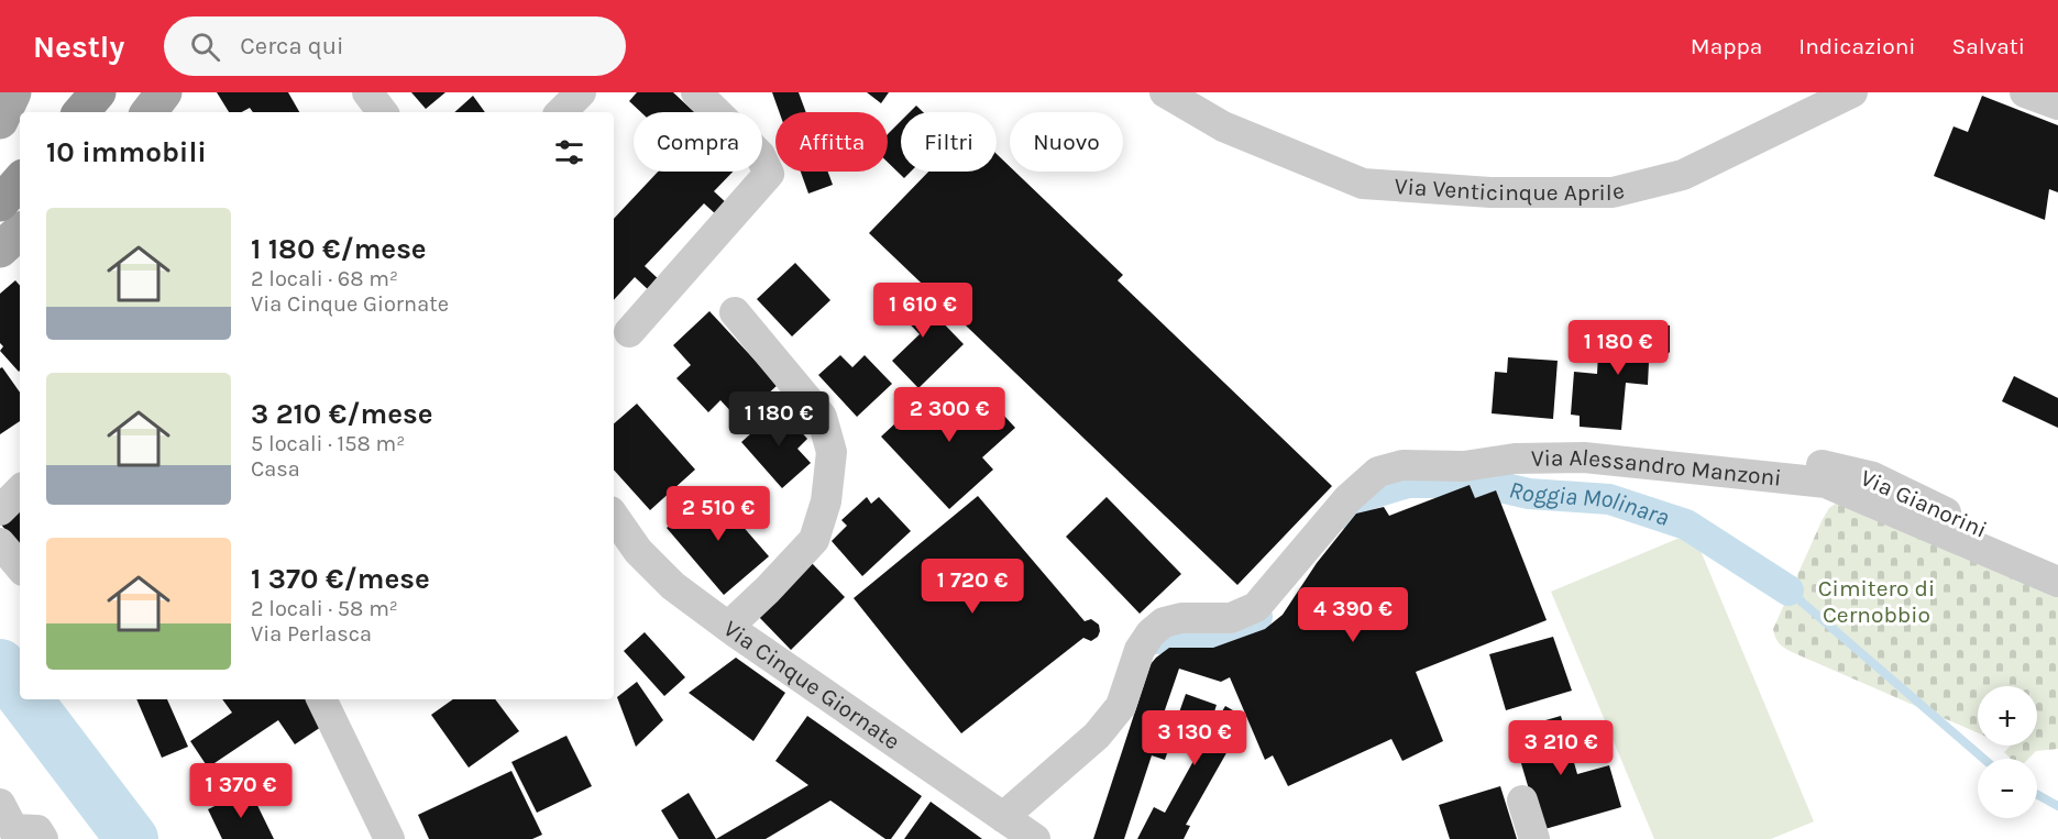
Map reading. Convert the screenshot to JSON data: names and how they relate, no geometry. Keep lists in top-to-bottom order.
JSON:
{
  "streets": {
    "street": [
      "Via Venticinque Aprile",
      "Via Alessandro Manzoni",
      "Via Gianorini",
      "Via Cinque Giornate"
    ]
  },
  "crossings": [
    ["Via Alessandro Manzoni", "Via Gianorini"],
    ["Via Alessandro Manzoni", "Via Cinque Giornate"]
  ],
  "water": ["Roggia Molinara"],
  "parks": ["Cimitero di Cernobbio"],
  "page": {
    "header": "Nestly",
    "search": "Cerca qui",
    "nav": ["Mappa", "Indicazioni", "Salvati"],
    "chip": [
      "Compra",
      "Affitta",
      "Filtri",
      "Nuovo"
    ],
    "heading": "10 immobili",
    "list": [
      {
        "name": "1 180 €/mese",
        "note": "2 locali · 68 m² · Via Cinque Giornate"
      },
      {
        "name": "3 210 €/mese",
        "note": "5 locali · 158 m² · Casa"
      },
      {
        "name": "1 370 €/mese",
        "note": "2 locali · 58 m² · Via Perlasca"
      }
    ],
    "price": [
      "1 610 €",
      "1 180 €",
      "2 300 €",
      "1 180 €",
      "2 510 €",
      "1 720 €",
      "4 390 €",
      "3 130 €",
      "3 210 €",
      "1 370 €"
    ],
    "map_buttons": ["+", "−"]
  }
}
